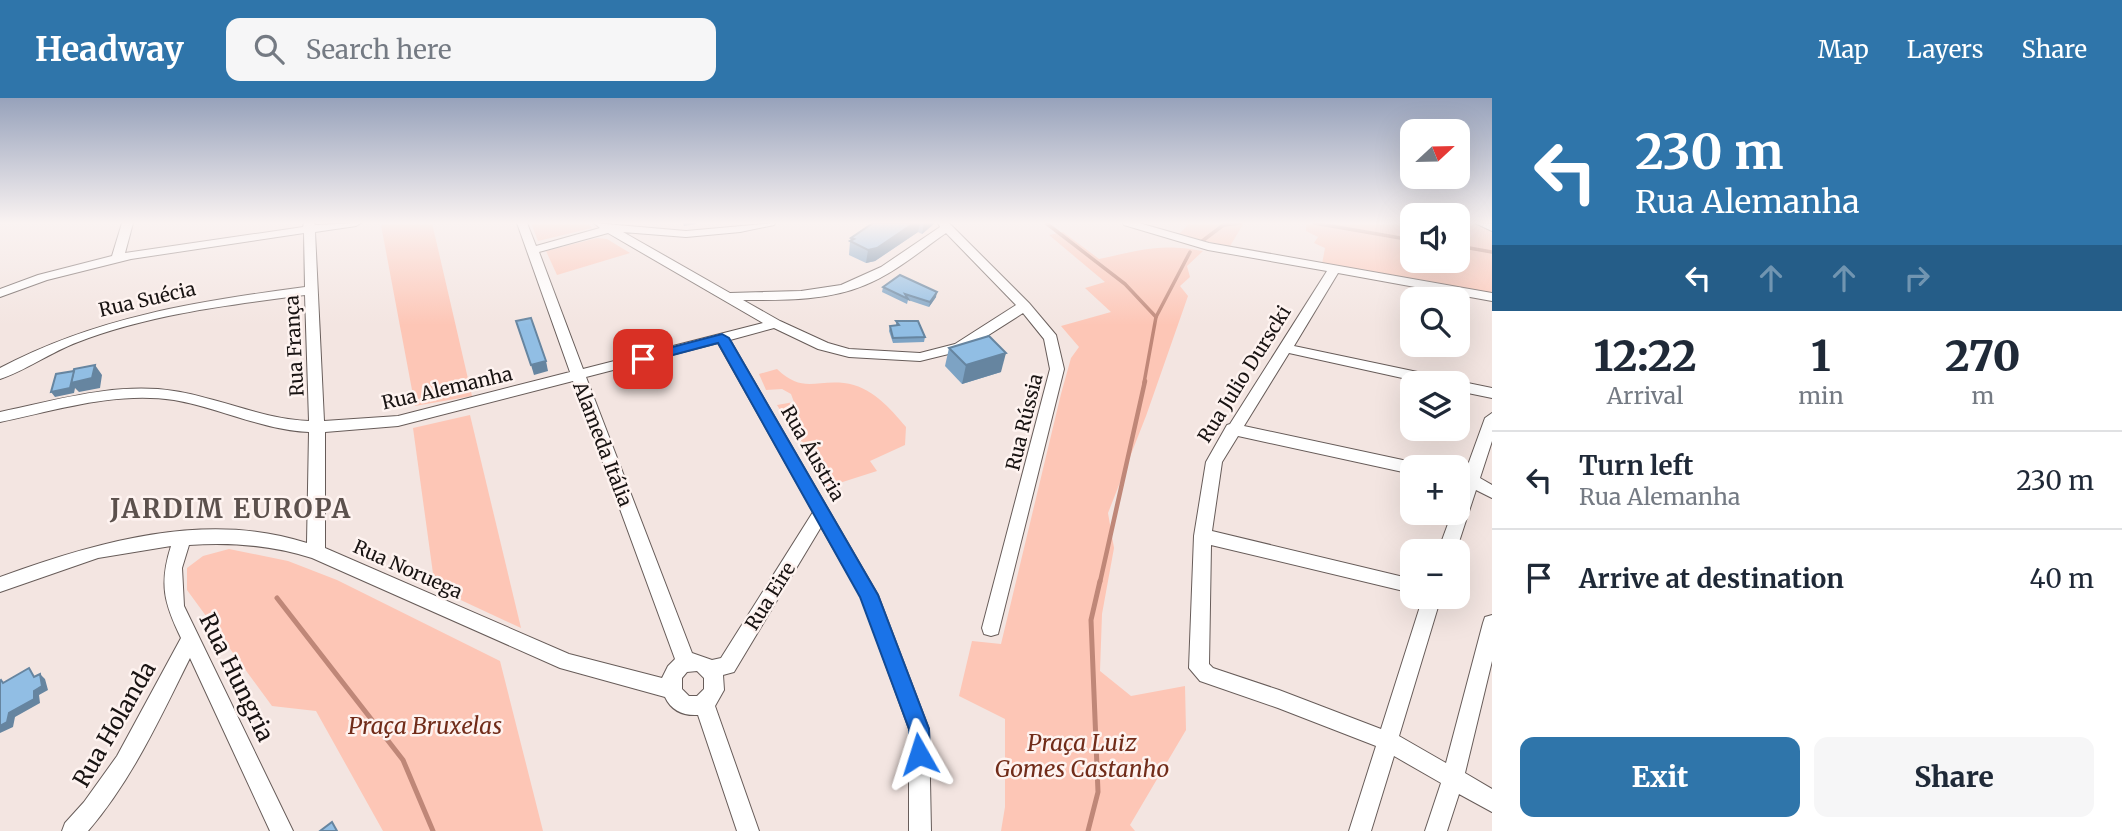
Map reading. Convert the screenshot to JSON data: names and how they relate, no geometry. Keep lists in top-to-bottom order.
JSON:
{
  "streets": {
    "street": [
      "Rua Suécia",
      "Rua França",
      "Rua Julio Durscki",
      "Rua Alemanha",
      "Rua Rússia",
      "Alameda Itália",
      "Rua Áustria",
      "Rua Noruega",
      "Rua Eire",
      "Rua Hungria",
      "Rua Holanda"
    ]
  },
  "crossings": [
    ["Rua Suécia", "Rua França"],
    ["Rua França", "Rua Alemanha"],
    ["Rua França", "Rua Noruega"],
    ["Rua Alemanha", "Alameda Itália"],
    ["Rua Alemanha", "Rua Áustria"],
    ["Alameda Itália", "Rua Noruega"],
    ["Alameda Itália", "Rua Eire"],
    ["Rua Áustria", "Rua Eire"],
    ["Rua Noruega", "Rua Eire"],
    ["Rua Noruega", "Rua Hungria"],
    ["Rua Hungria", "Rua Holanda"]
  ],
  "districts": ["JARDIM EUROPA"],
  "parks": ["Praça Bruxelas", "Praça Luiz Gomes Castanho"],
  "north": "right",
  "page": {
    "header": "Headway",
    "search": "Search here",
    "nav": ["Map", "Layers", "Share"],
    "turn": ["230 m", "Rua Alemanha"],
    "map_buttons": ["+", "−"],
    "eta": [
      "12:22",
      "Arrival",
      "1",
      "min",
      "270",
      "m"
    ],
    "list": [
      {
        "name": "Turn left",
        "note": "Rua Alemanha",
        "value": "230 m"
      },
      {
        "name": "Arrive at destination",
        "value": "40 m"
      }
    ],
    "buttons": ["Exit", "Share"]
  }
}
